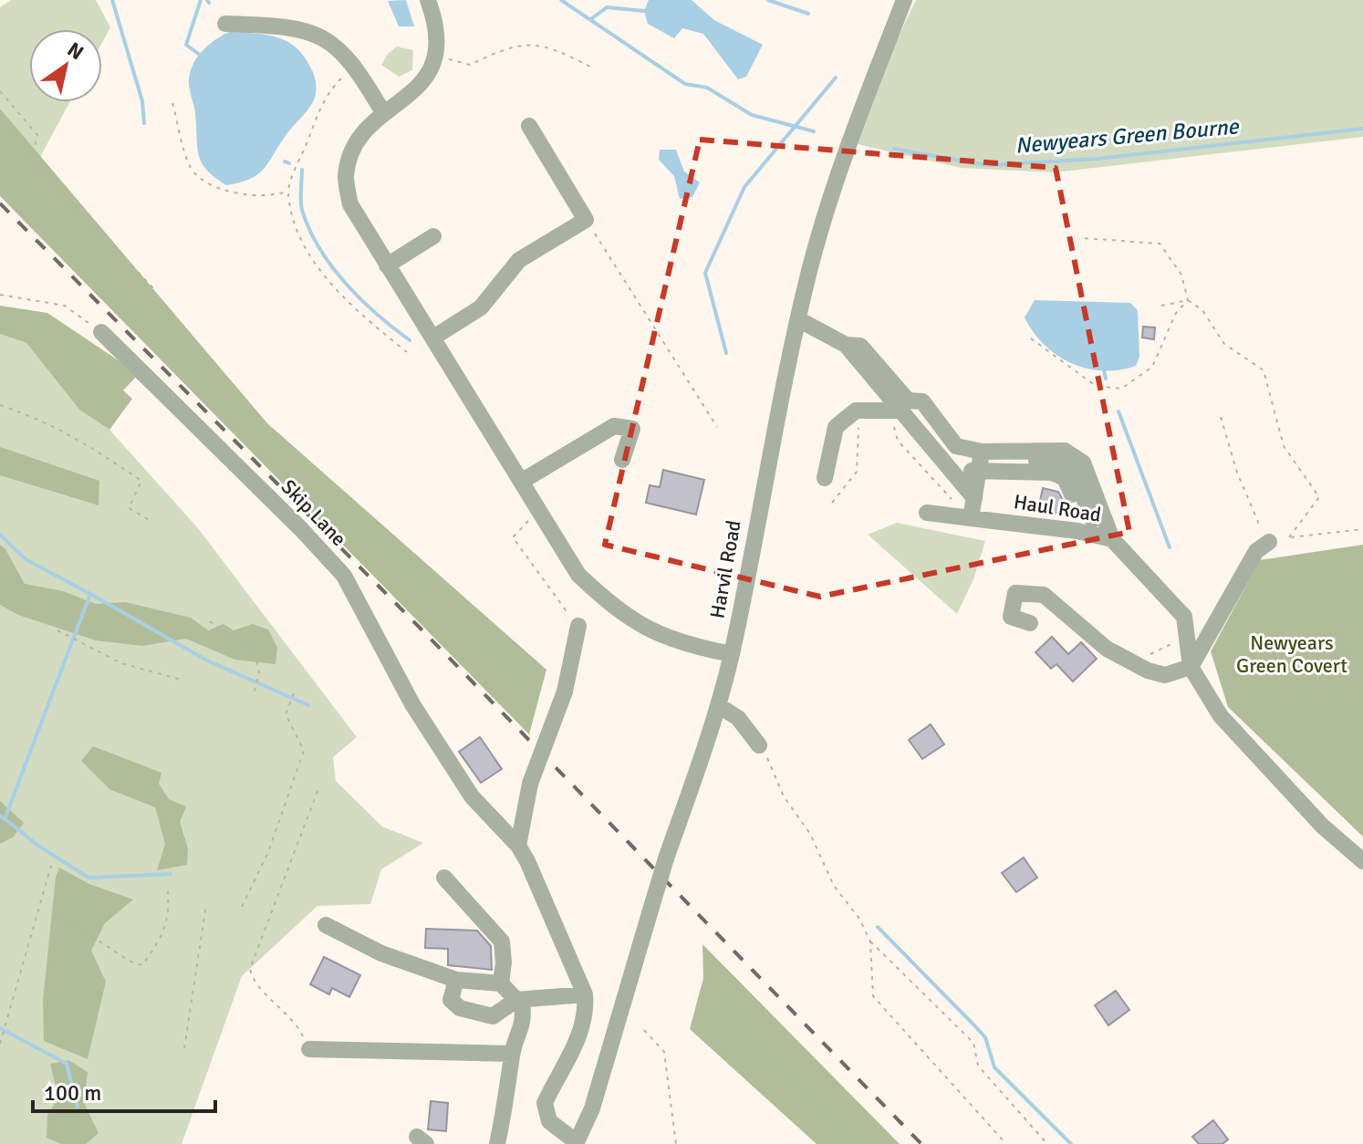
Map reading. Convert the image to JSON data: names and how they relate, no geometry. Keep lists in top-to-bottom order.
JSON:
{
  "streets": {
    "street": ["Haul Road", "Skip Lane", "Harvil Road"]
  },
  "water": ["Newyears Green Bourne"],
  "parks": ["Newyears Green Covert"],
  "scale_bar": "100 m",
  "north": "top right"
}
